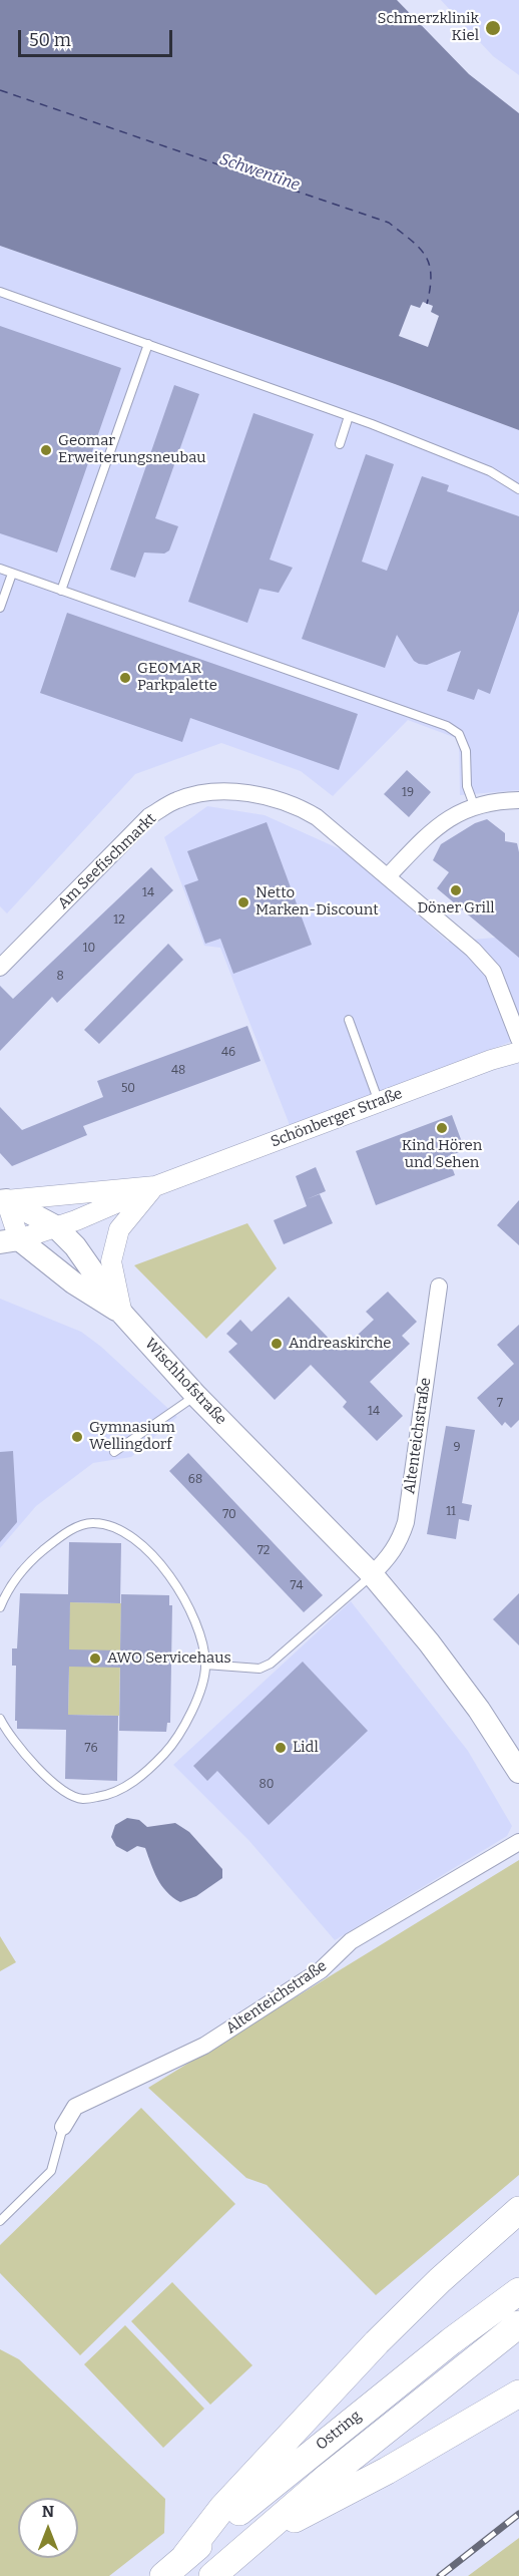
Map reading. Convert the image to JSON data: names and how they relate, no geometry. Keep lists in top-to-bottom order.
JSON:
{
  "streets": {
    "highway": ["Ostring"],
    "main road": ["Wischhofstraße"],
    "street": ["Am Seefischmarkt", "Schönberger Straße", "Altenteichstraße"]
  },
  "crossings": [
    ["Schönberger Straße", "Wischhofstraße"],
    ["Wischhofstraße", "Altenteichstraße"]
  ],
  "water": ["Schwentine"],
  "places": [
    "Schmerzklinik Kiel",
    "Geomar Erweiterungsneubau",
    "GEOMAR Parkpalette",
    "Döner Grill",
    "Netto Marken-Discount",
    "Kind Hören und Sehen",
    "Andreaskirche",
    "Gymnasium Wellingdorf",
    "AWO Servicehaus",
    "Lidl"
  ],
  "house_numbers": [
    "19",
    "14",
    "12",
    "10",
    "8",
    "46",
    "48",
    "50",
    "7",
    "14",
    "9",
    "68",
    "11",
    "70",
    "72",
    "74",
    "76",
    "80"
  ],
  "scale_bar": "50 m",
  "north": "top"
}
